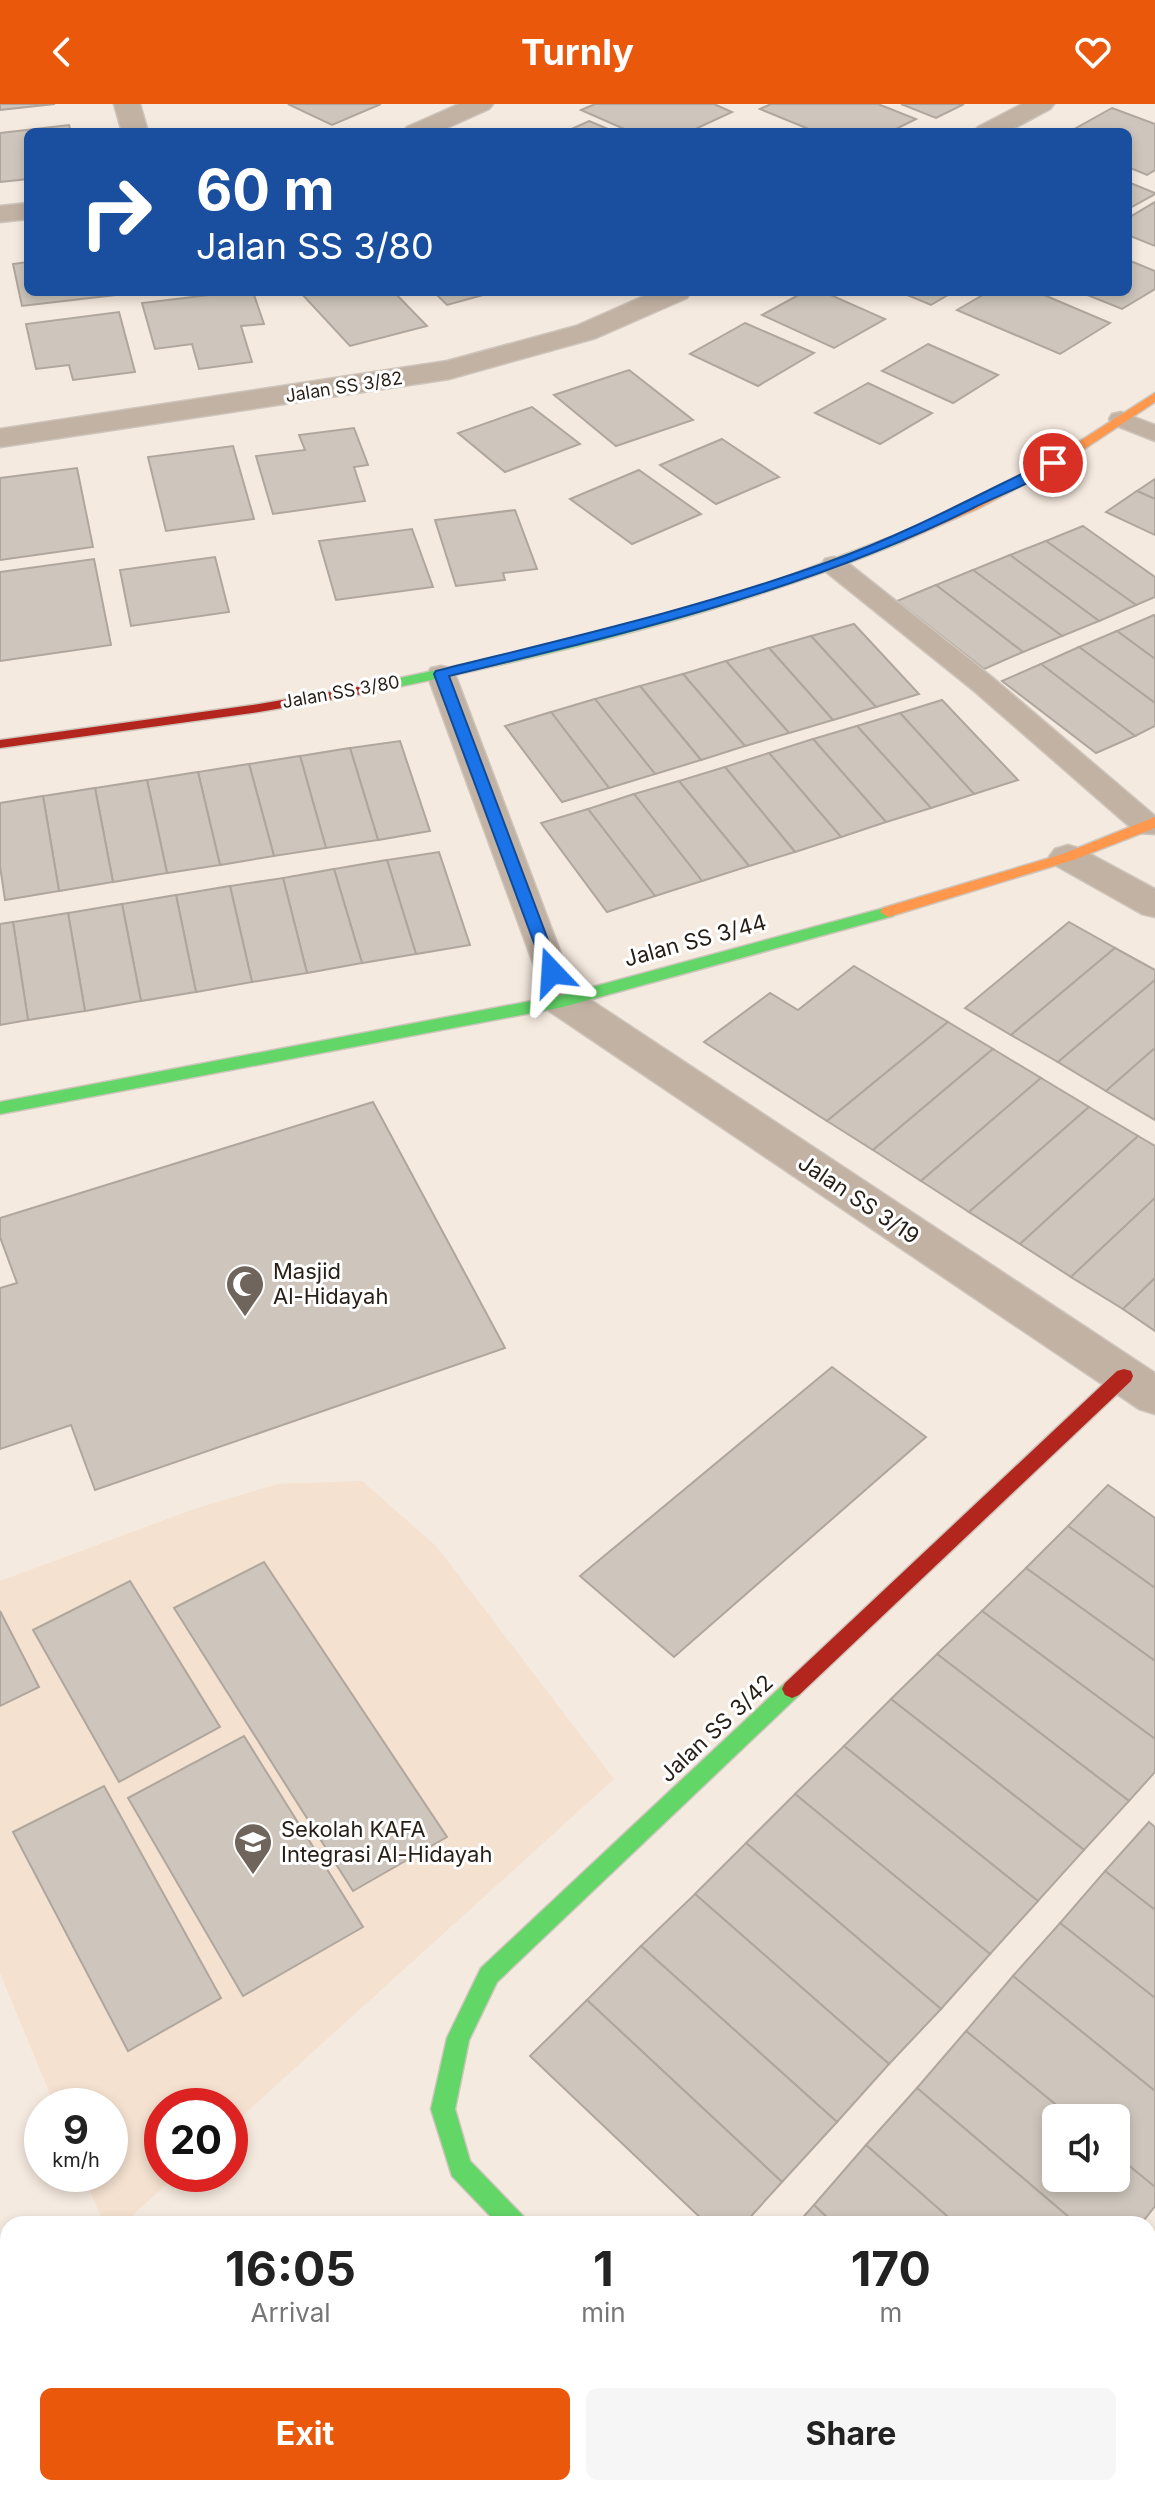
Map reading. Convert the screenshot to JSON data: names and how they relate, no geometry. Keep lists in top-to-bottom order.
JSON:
{
  "streets": {
    "street": [
      "Jalan SS 3/82",
      "Jalan SS 3/80",
      "Jalan SS 3/44",
      "Jalan SS 3/19",
      "Jalan SS 3/42"
    ]
  },
  "crossings": [
    ["Jalan SS 3/44", "Jalan SS 3/19"],
    ["Jalan SS 3/19", "Jalan SS 3/42"]
  ],
  "places": {
    "mosque": ["Masjid Al-Hidayah"],
    "school or university": ["Sekolah KAFA Integrasi Al-Hidayah"]
  },
  "page": {
    "header": "Turnly",
    "turn": ["60 m", "Jalan SS 3/80"],
    "speed": "9 km/h",
    "limit": "20",
    "eta": [
      "16:05",
      "Arrival",
      "1",
      "min",
      "170",
      "m"
    ],
    "buttons": ["Exit", "Share"]
  }
}
